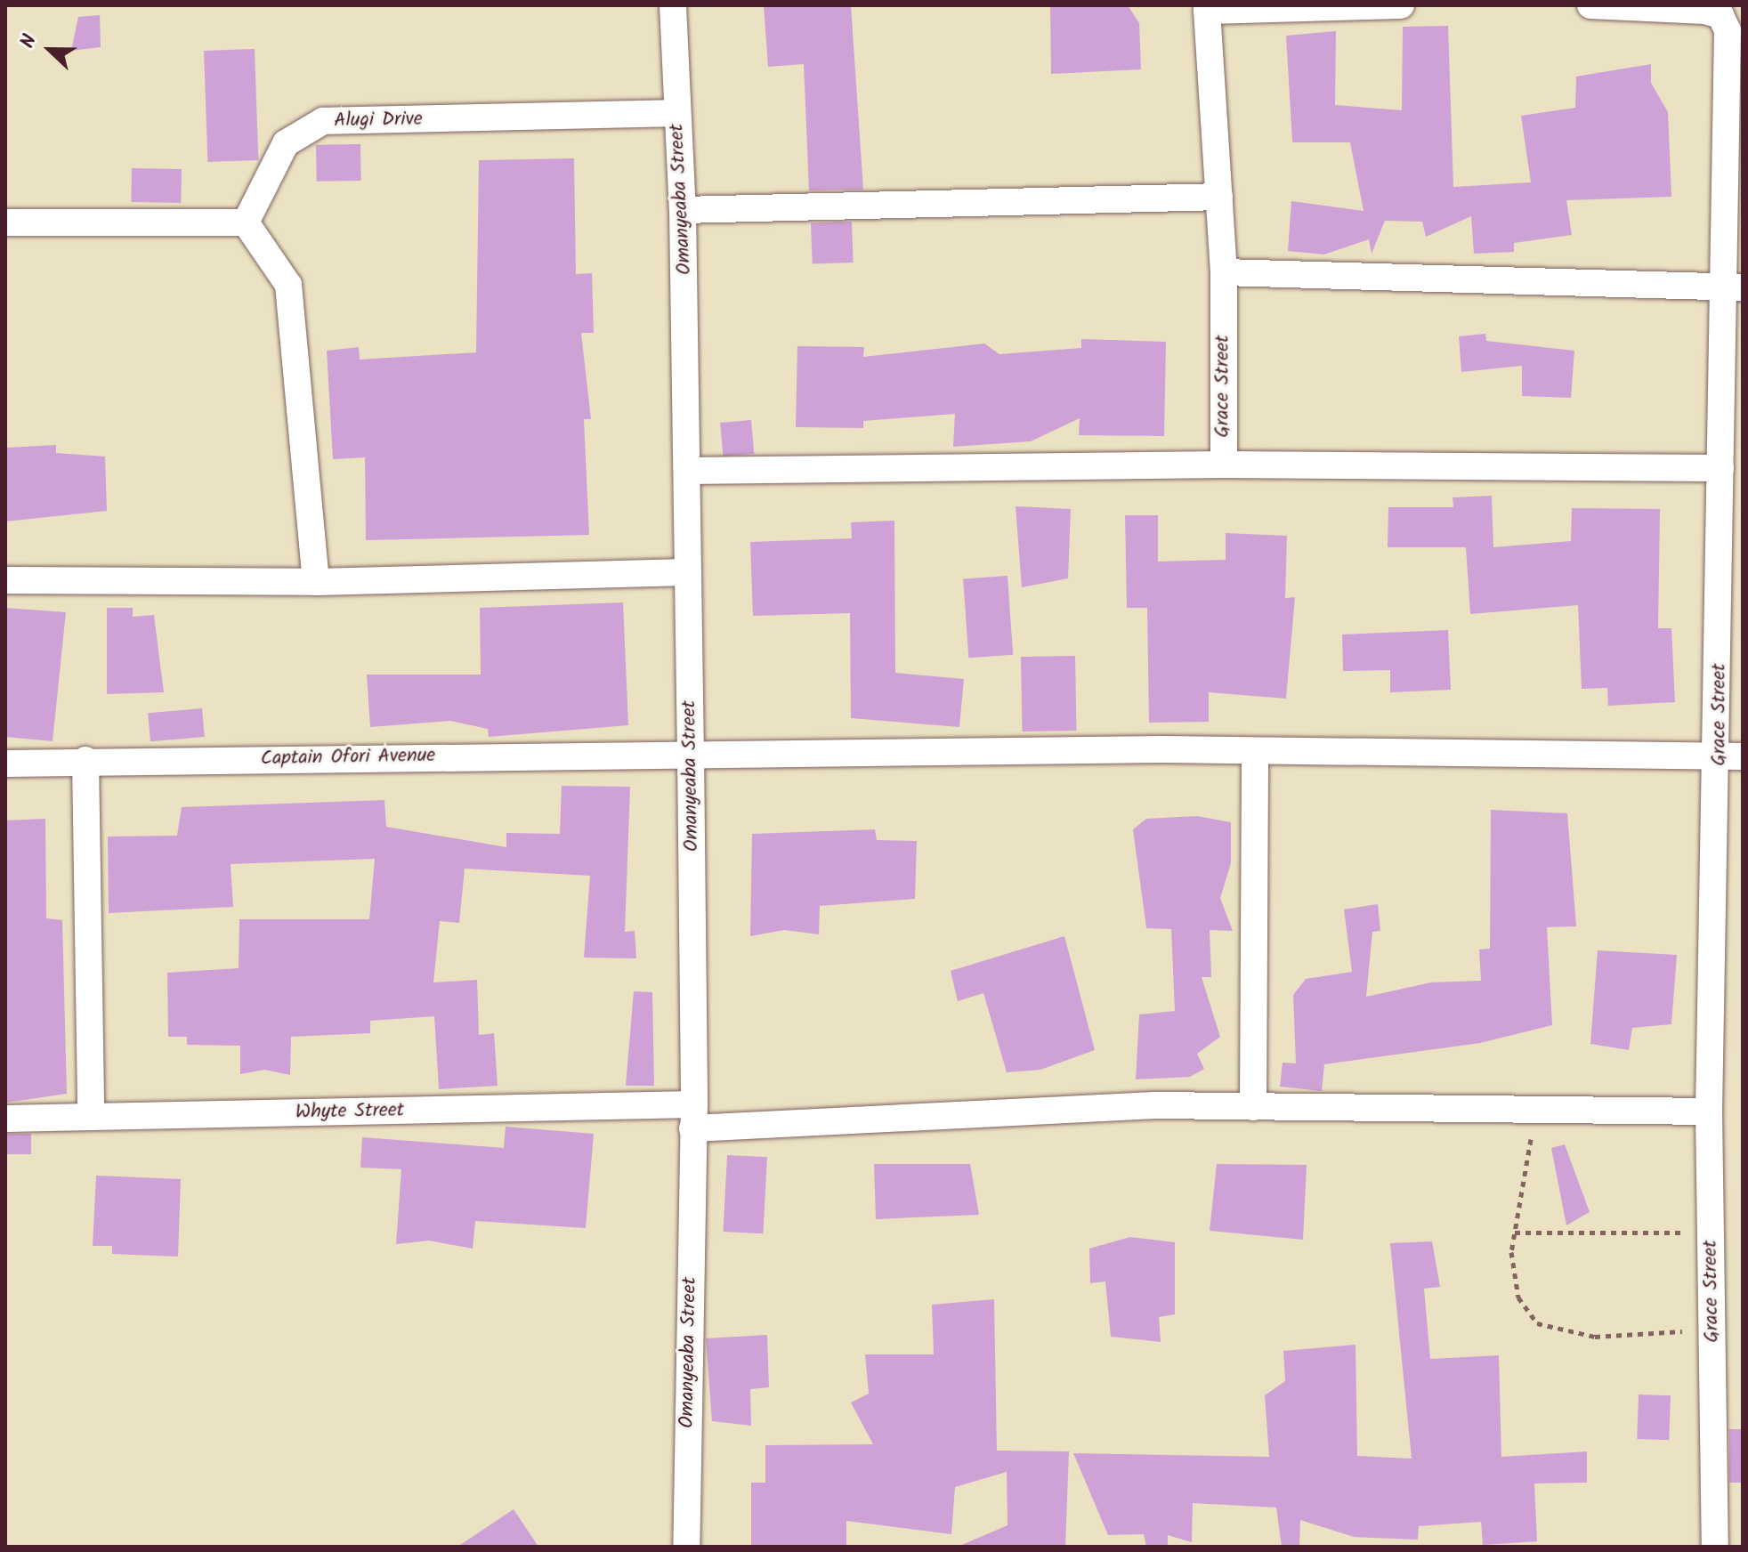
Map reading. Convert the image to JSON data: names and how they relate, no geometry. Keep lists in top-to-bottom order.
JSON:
{
  "streets": {
    "street": [
      "Alugi Drive",
      "Omanyeaba Street",
      "Grace Street",
      "Captain Ofori Avenue",
      "Whyte Street"
    ]
  },
  "crossings": [
    ["Alugi Drive", "Omanyeaba Street"],
    ["Omanyeaba Street", "Grace Street"],
    ["Omanyeaba Street", "Captain Ofori Avenue"],
    ["Omanyeaba Street", "Whyte Street"],
    ["Grace Street", "Captain Ofori Avenue"],
    ["Grace Street", "Whyte Street"]
  ],
  "north": "left"
}
